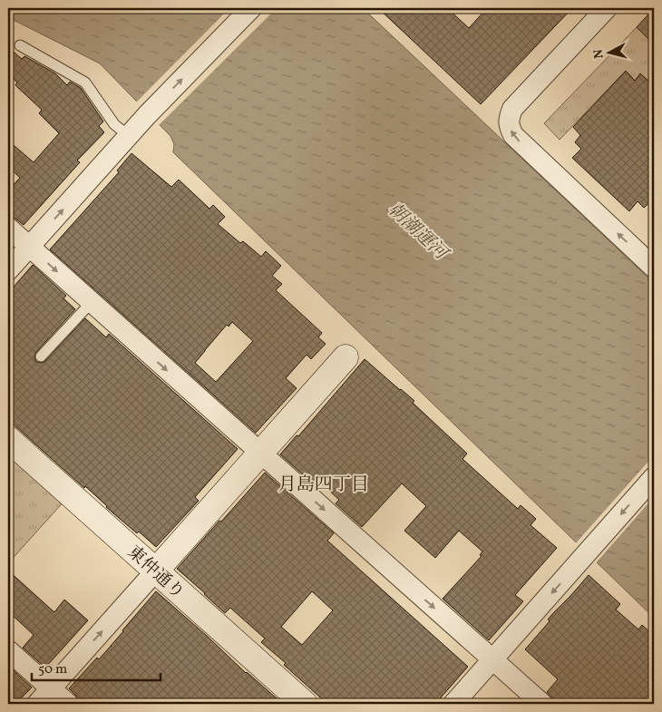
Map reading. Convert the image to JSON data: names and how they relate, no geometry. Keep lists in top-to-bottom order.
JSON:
{
  "streets": {
    "street": ["東仲通り"]
  },
  "districts": ["月島四丁目"],
  "water": ["朝潮運河"],
  "scale_bar": "50 m",
  "north": "left"
}
